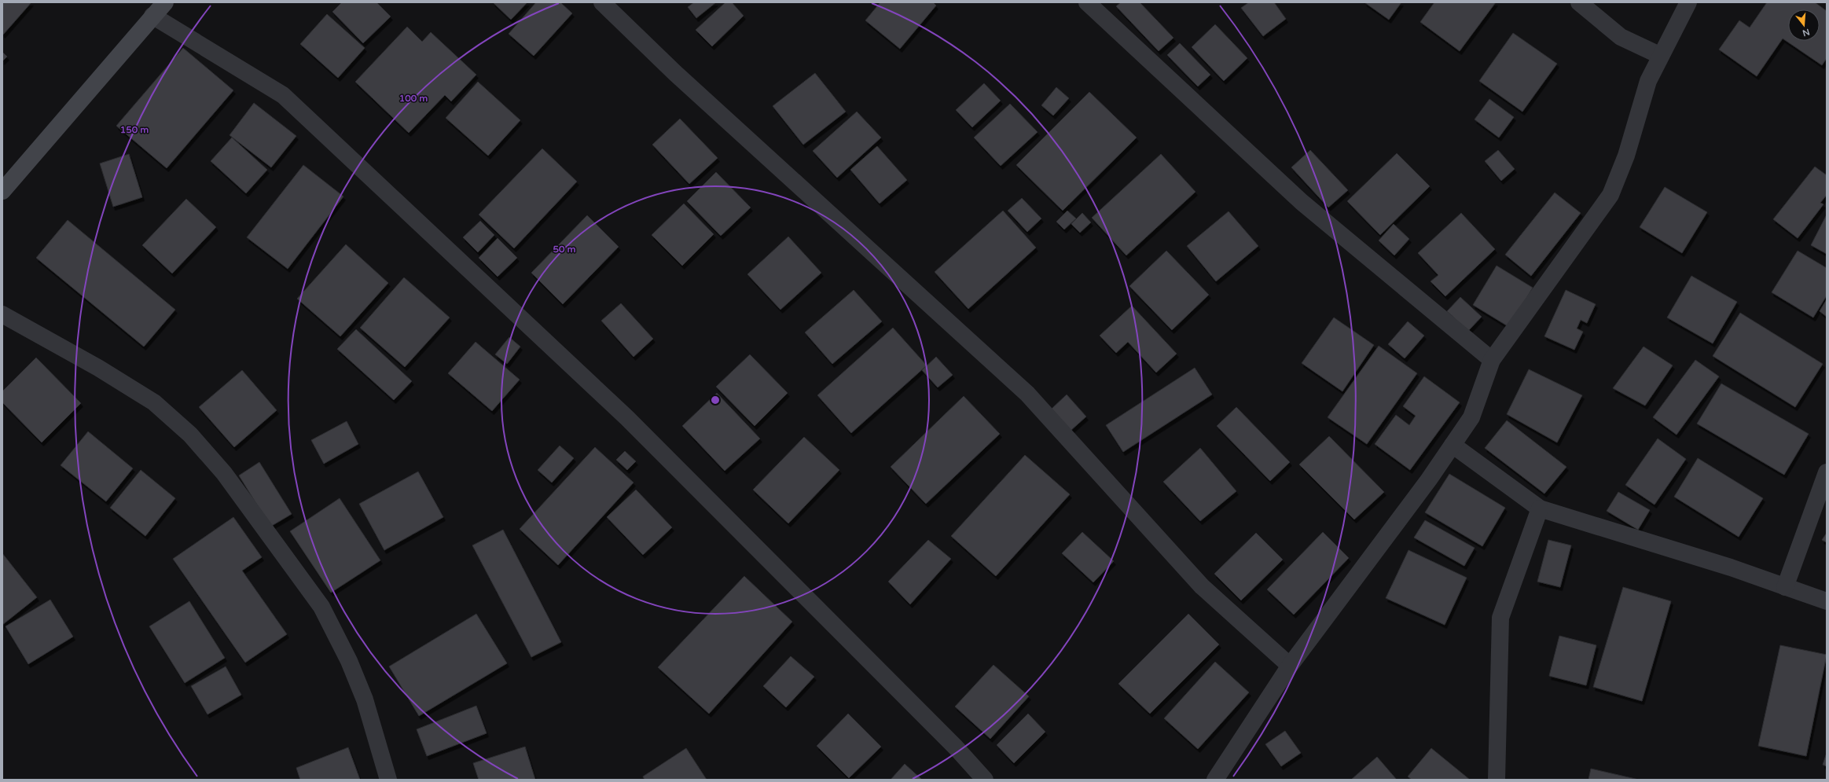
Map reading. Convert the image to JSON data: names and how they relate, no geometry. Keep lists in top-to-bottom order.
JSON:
{
  "north": "bottom",
  "rings": ["100 m", "150 m", "50 m"]
}
